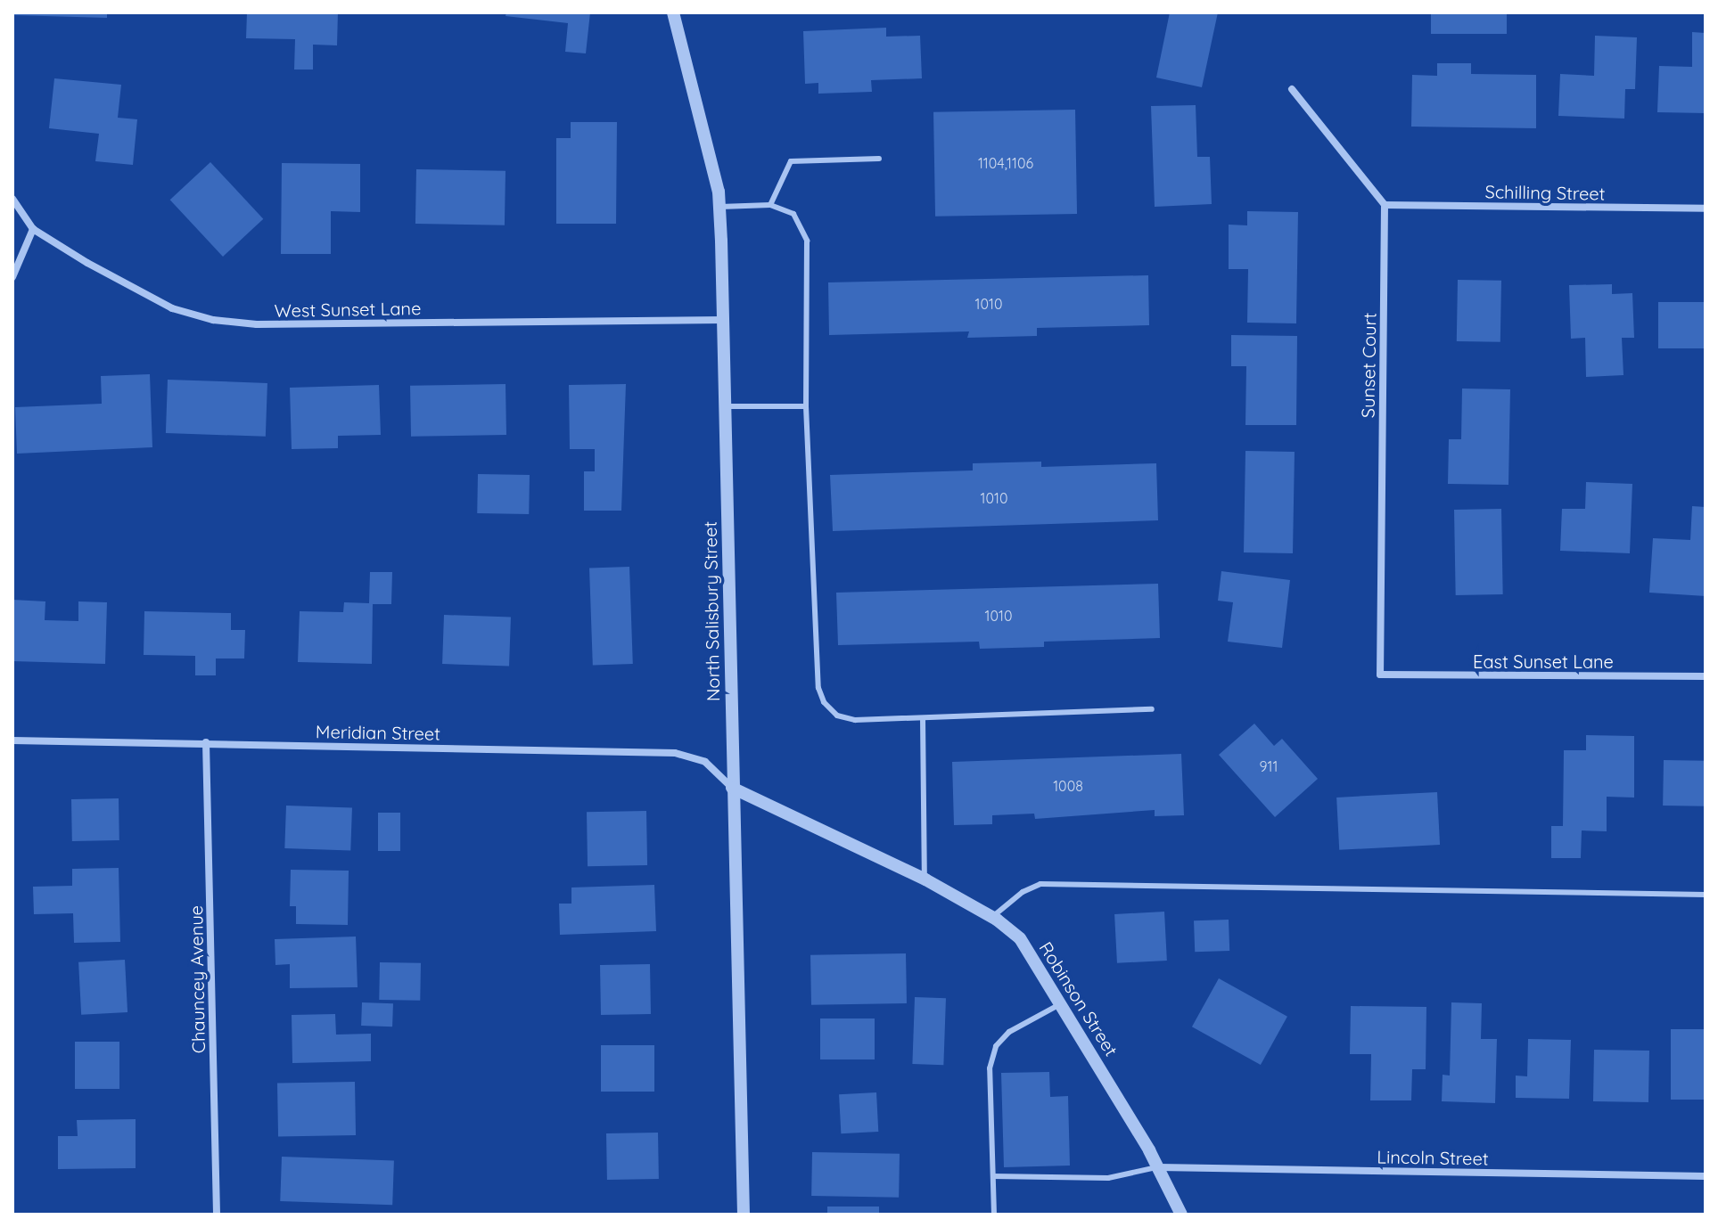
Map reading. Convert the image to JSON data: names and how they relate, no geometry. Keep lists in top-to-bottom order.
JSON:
{
  "streets": {
    "street": [
      "Schilling Street",
      "West Sunset Lane",
      "Sunset Court",
      "North Salisbury Street",
      "East Sunset Lane",
      "Meridian Street",
      "Chauncey Avenue",
      "Robinson Street",
      "Lincoln Street"
    ]
  },
  "crossings": [
    ["Schilling Street", "Sunset Court"],
    ["West Sunset Lane", "North Salisbury Street"],
    ["Sunset Court", "East Sunset Lane"],
    ["North Salisbury Street", "Meridian Street"],
    ["North Salisbury Street", "Robinson Street"],
    ["Meridian Street", "Chauncey Avenue"],
    ["Meridian Street", "Robinson Street"],
    ["Robinson Street", "Lincoln Street"]
  ],
  "house_numbers": [
    "1104,1106",
    "1010",
    "1010",
    "1010",
    "911",
    "1008"
  ]
}
